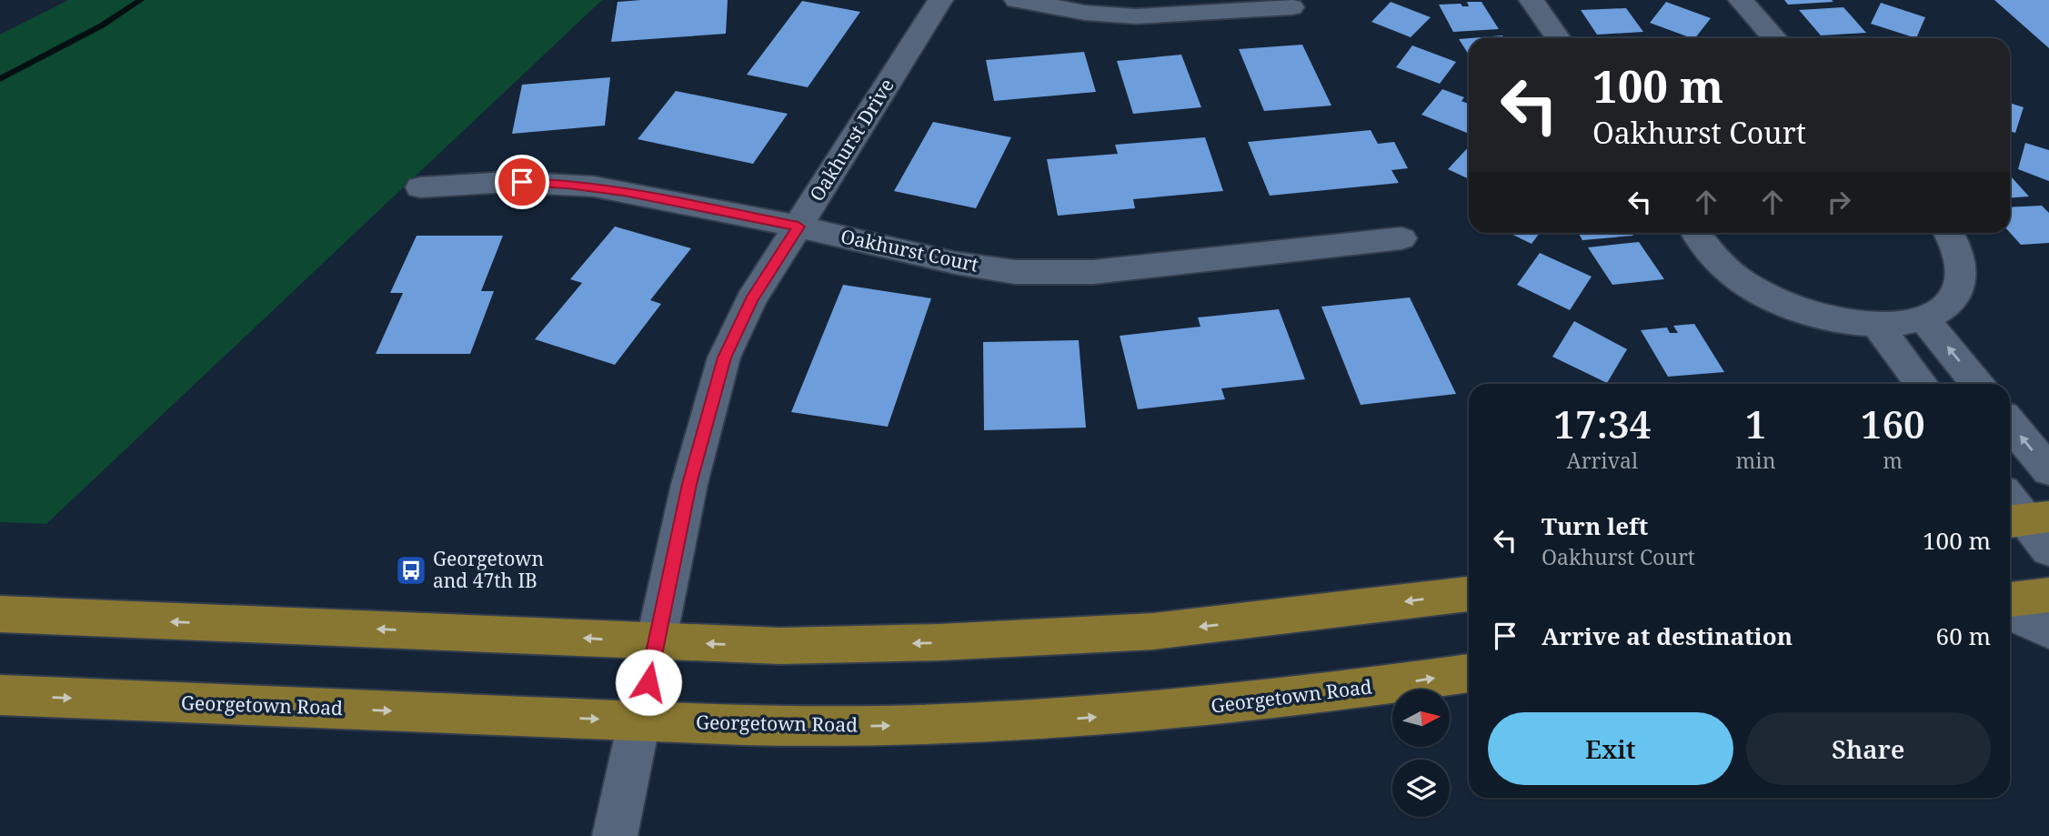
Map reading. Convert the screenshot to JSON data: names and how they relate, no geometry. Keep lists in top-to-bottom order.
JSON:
{
  "streets": {
    "main road": ["Georgetown Road"],
    "street": ["Oakhurst Drive", "Oakhurst Court"]
  },
  "crossings": [
    ["Oakhurst Drive", "Oakhurst Court"],
    ["Oakhurst Drive", "Georgetown Road"]
  ],
  "places": {
    "bus stop": ["Georgetown and 47th IB"]
  },
  "north": "right",
  "page": {
    "turn": ["100 m", "Oakhurst Court"],
    "eta": [
      "17:34",
      "Arrival",
      "1",
      "min",
      "160",
      "m"
    ],
    "list": [
      {
        "name": "Turn left",
        "note": "Oakhurst Court",
        "value": "100 m"
      },
      {
        "name": "Arrive at destination",
        "value": "60 m"
      }
    ],
    "buttons": ["Exit", "Share"]
  }
}
